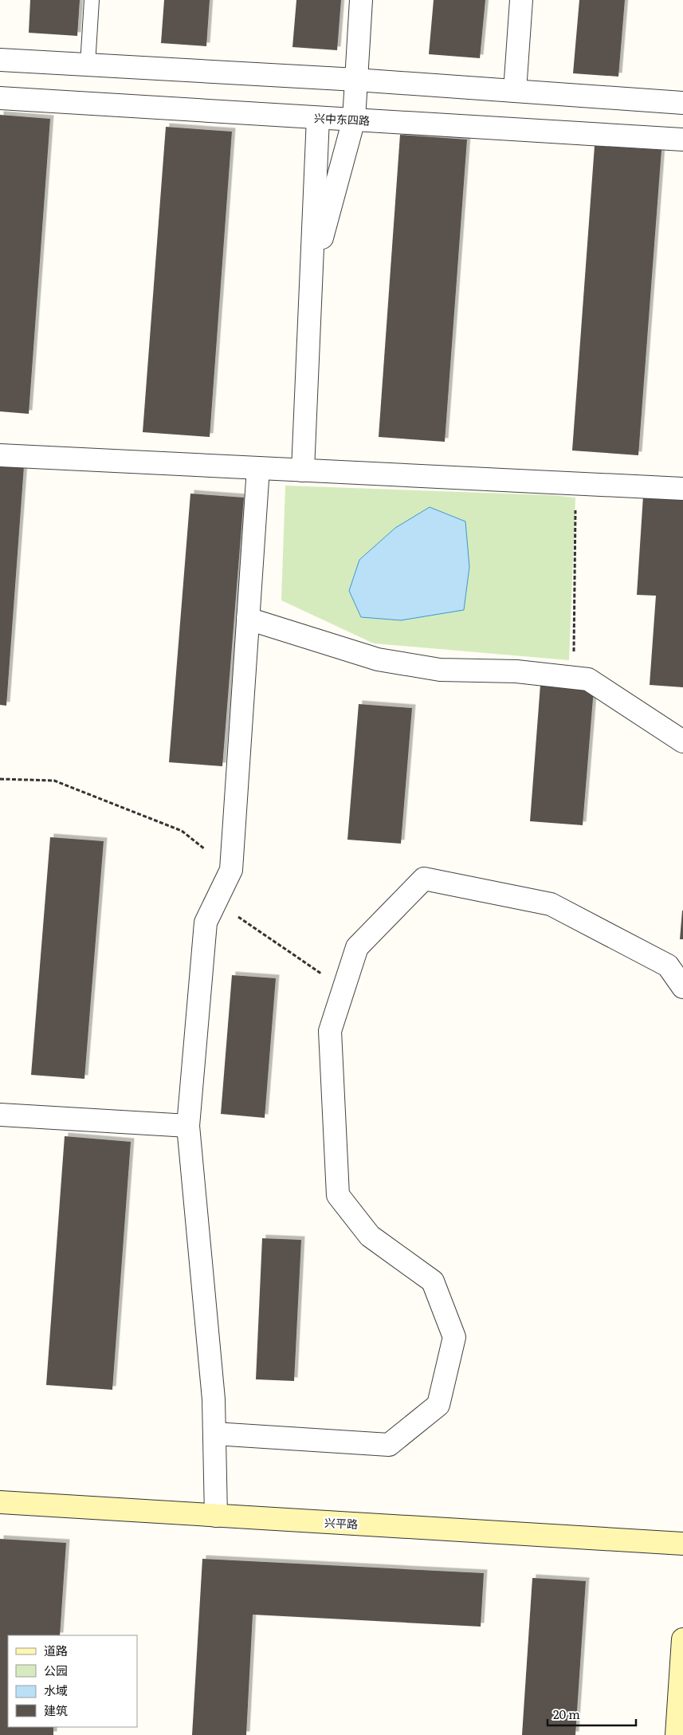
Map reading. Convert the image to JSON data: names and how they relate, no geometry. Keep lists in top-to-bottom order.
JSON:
{
  "streets": {
    "street": ["兴中东四路", "兴平路"]
  },
  "legend": [
    "道路",
    "公园",
    "水域",
    "建筑"
  ],
  "scale_bar": "20 m"
}
